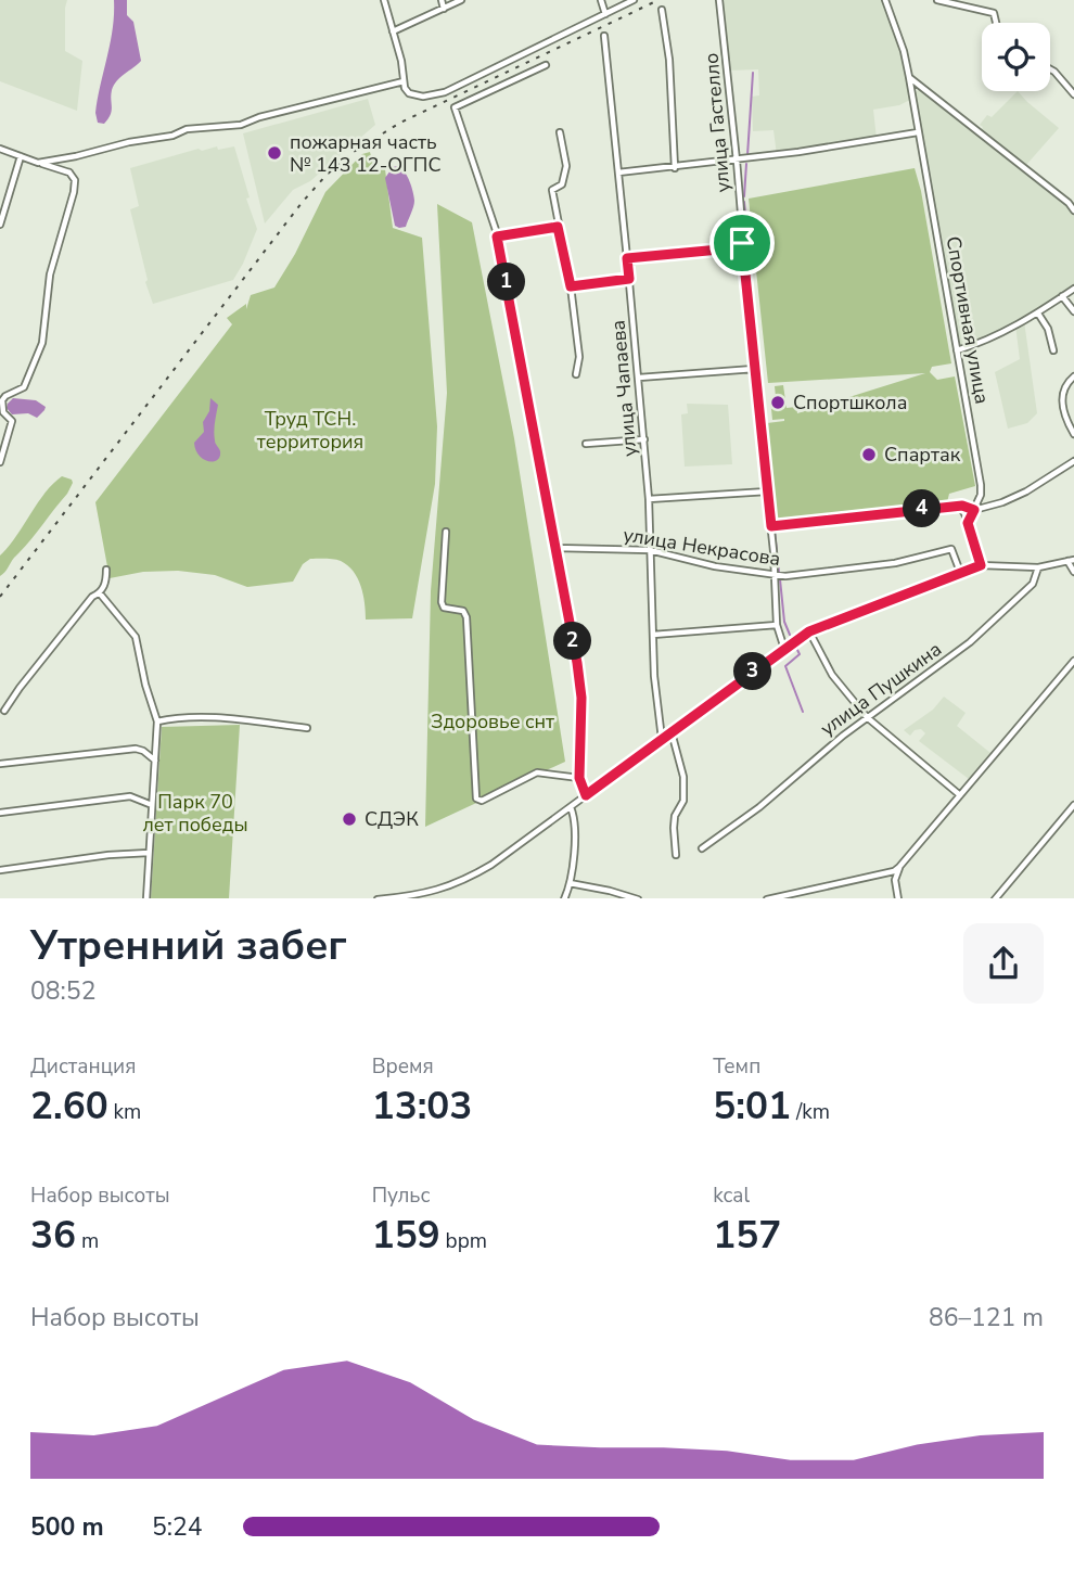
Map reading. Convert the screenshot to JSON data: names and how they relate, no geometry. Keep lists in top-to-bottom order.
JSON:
{
  "streets": {
    "street": [
      "улица Гастелло",
      "Спортивная улица",
      "улица Чапаева",
      "улица Некрасова",
      "улица Пушкина"
    ]
  },
  "crossings": [
    ["улица Гастелло", "улица Некрасова"],
    ["улица Чапаева", "улица Некрасова"]
  ],
  "parks": ["Труд ТСН. территория", "Здоровье снт", "Парк 70 лет победы"],
  "places": [
    "пожарная часть № 143 12-ОГПС",
    "Спортшкола",
    "Спартак",
    "СДЭК"
  ],
  "page": {
    "pins": [
      "1",
      "4",
      "2",
      "3"
    ],
    "heading": ["Утренний забег", "08:52"],
    "stats": [
      ["Дистанция", "2.60 km"],
      ["Время", "13:03"],
      ["Темп", "5:01 /km"],
      ["Набор высоты", "36 m"],
      ["Пульс", "159 bpm"],
      ["kcal", "157"]
    ],
    "chart": ["Набор высоты", "86–121 m"],
    "list": [
      {
        "name": "500 m",
        "note": "5:24"
      }
    ]
  }
}
